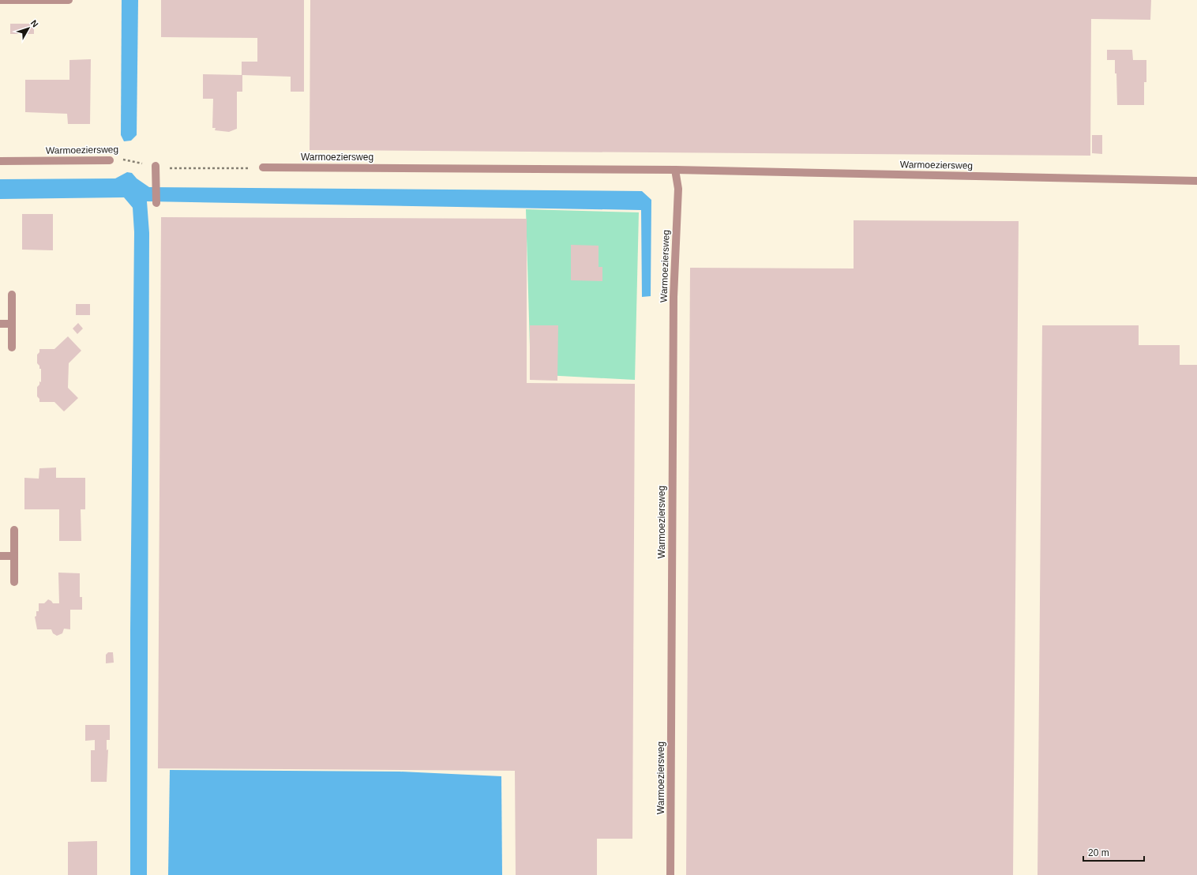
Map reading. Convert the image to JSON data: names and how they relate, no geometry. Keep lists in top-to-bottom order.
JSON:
{
  "streets": {
    "street": ["Warmoeziersweg"]
  },
  "scale_bar": "20 m",
  "north": "top right"
}
